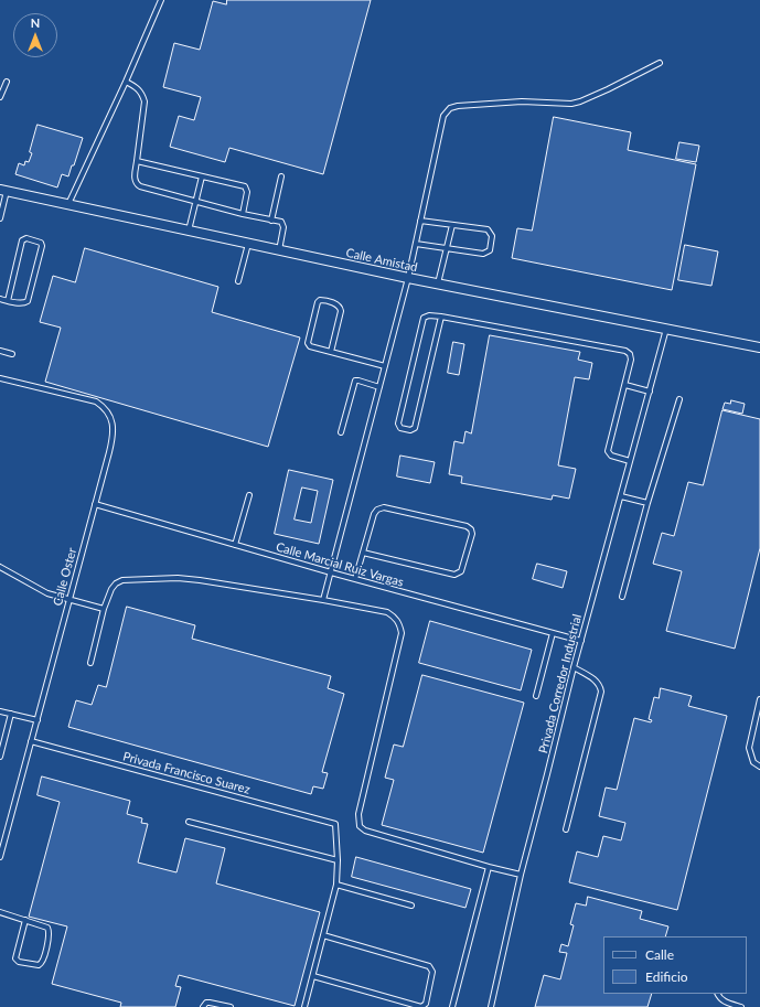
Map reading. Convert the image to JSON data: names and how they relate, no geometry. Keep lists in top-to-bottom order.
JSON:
{
  "streets": {
    "street": ["Calle Amistad"],
    "lane": [
      "Calle Marcial Ruiz Vargas",
      "Calle Oster",
      "Privada Corredor Industrial",
      "Privada Francisco Suarez"
    ]
  },
  "crossings": [
    ["Calle Amistad", "Privada Corredor Industrial"],
    ["Calle Marcial Ruiz Vargas", "Calle Oster"],
    ["Calle Marcial Ruiz Vargas", "Privada Corredor Industrial"],
    ["Calle Oster", "Privada Francisco Suarez"]
  ],
  "legend": ["Calle", "Edificio"],
  "north": "top"
}
